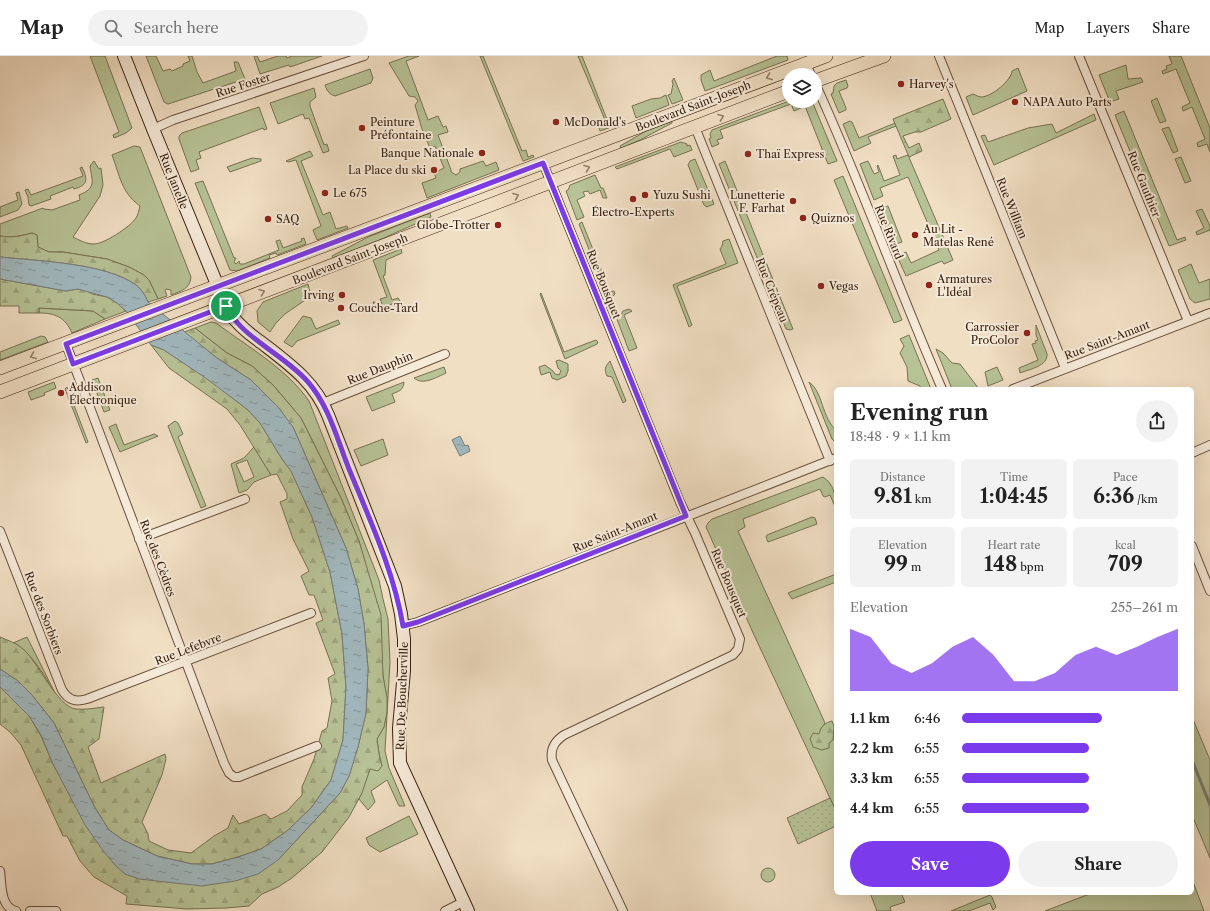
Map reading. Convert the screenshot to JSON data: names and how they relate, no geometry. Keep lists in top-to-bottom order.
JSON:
{
  "streets": {
    "main road": ["Boulevard Saint-Joseph"],
    "street": [
      "Rue Foster",
      "Rue Janelle",
      "Rue Gauthier",
      "Rue William",
      "Rue Rivard",
      "Rue Bousquet",
      "Rue Crépeau",
      "Rue Saint-Amant",
      "Rue Dauphin",
      "Rue des Cèdres",
      "Rue des Sorbiers",
      "Rue Lefebvre",
      "Rue De Boucherville"
    ]
  },
  "crossings": [
    ["Rue Foster", "Rue Janelle"],
    ["Boulevard Saint-Joseph", "Rue Janelle"],
    ["Boulevard Saint-Joseph", "Rue Bousquet"],
    ["Boulevard Saint-Joseph", "Rue Crépeau"],
    ["Boulevard Saint-Joseph", "Rue des Cèdres"],
    ["Boulevard Saint-Joseph", "Rue De Boucherville"],
    ["Rue Janelle", "Rue De Boucherville"],
    ["Rue Gauthier", "Rue Saint-Amant"],
    ["Rue William", "Rue Saint-Amant"],
    ["Rue Bousquet", "Rue Saint-Amant"],
    ["Rue Crépeau", "Rue Saint-Amant"],
    ["Rue Saint-Amant", "Rue De Boucherville"],
    ["Rue Dauphin", "Rue De Boucherville"],
    ["Rue des Cèdres", "Rue Lefebvre"],
    ["Rue des Sorbiers", "Rue Lefebvre"]
  ],
  "places": [
    "Harvey's",
    "NAPA Auto Parts",
    "McDonald's",
    "Peinture Préfontaine",
    "Banque Nationale",
    "Thaï Express",
    "La Place du ski",
    "Le 675",
    "Yuzu Sushi",
    "Électro-Experts",
    "Lunetterie F. Farhat",
    "Quiznos",
    "SAQ",
    "Globe-Trotter",
    "Au Lit - Matelas René",
    "Armatures L'Idéal",
    "Vegas",
    "Irving",
    "Couche-Tard",
    "Carrossier ProColor",
    "Addison Électronique"
  ],
  "page": {
    "header": "Map",
    "search": "Search here",
    "nav": ["Map", "Layers", "Share"],
    "heading": ["Evening run", "18:48 · 9 × 1.1 km"],
    "stats": [
      ["Distance", "9.81 km"],
      ["Time", "1:04:45"],
      ["Pace", "6:36 /km"],
      ["Elevation", "99 m"],
      ["Heart rate", "148 bpm"],
      ["kcal", "709"]
    ],
    "chart": ["Elevation", "255–261 m"],
    "list": [
      {
        "name": "1.1 km",
        "note": "6:46"
      },
      {
        "name": "2.2 km",
        "note": "6:55"
      },
      {
        "name": "3.3 km",
        "note": "6:55"
      },
      {
        "name": "4.4 km",
        "note": "6:55"
      }
    ],
    "buttons": ["Save", "Share"]
  }
}
